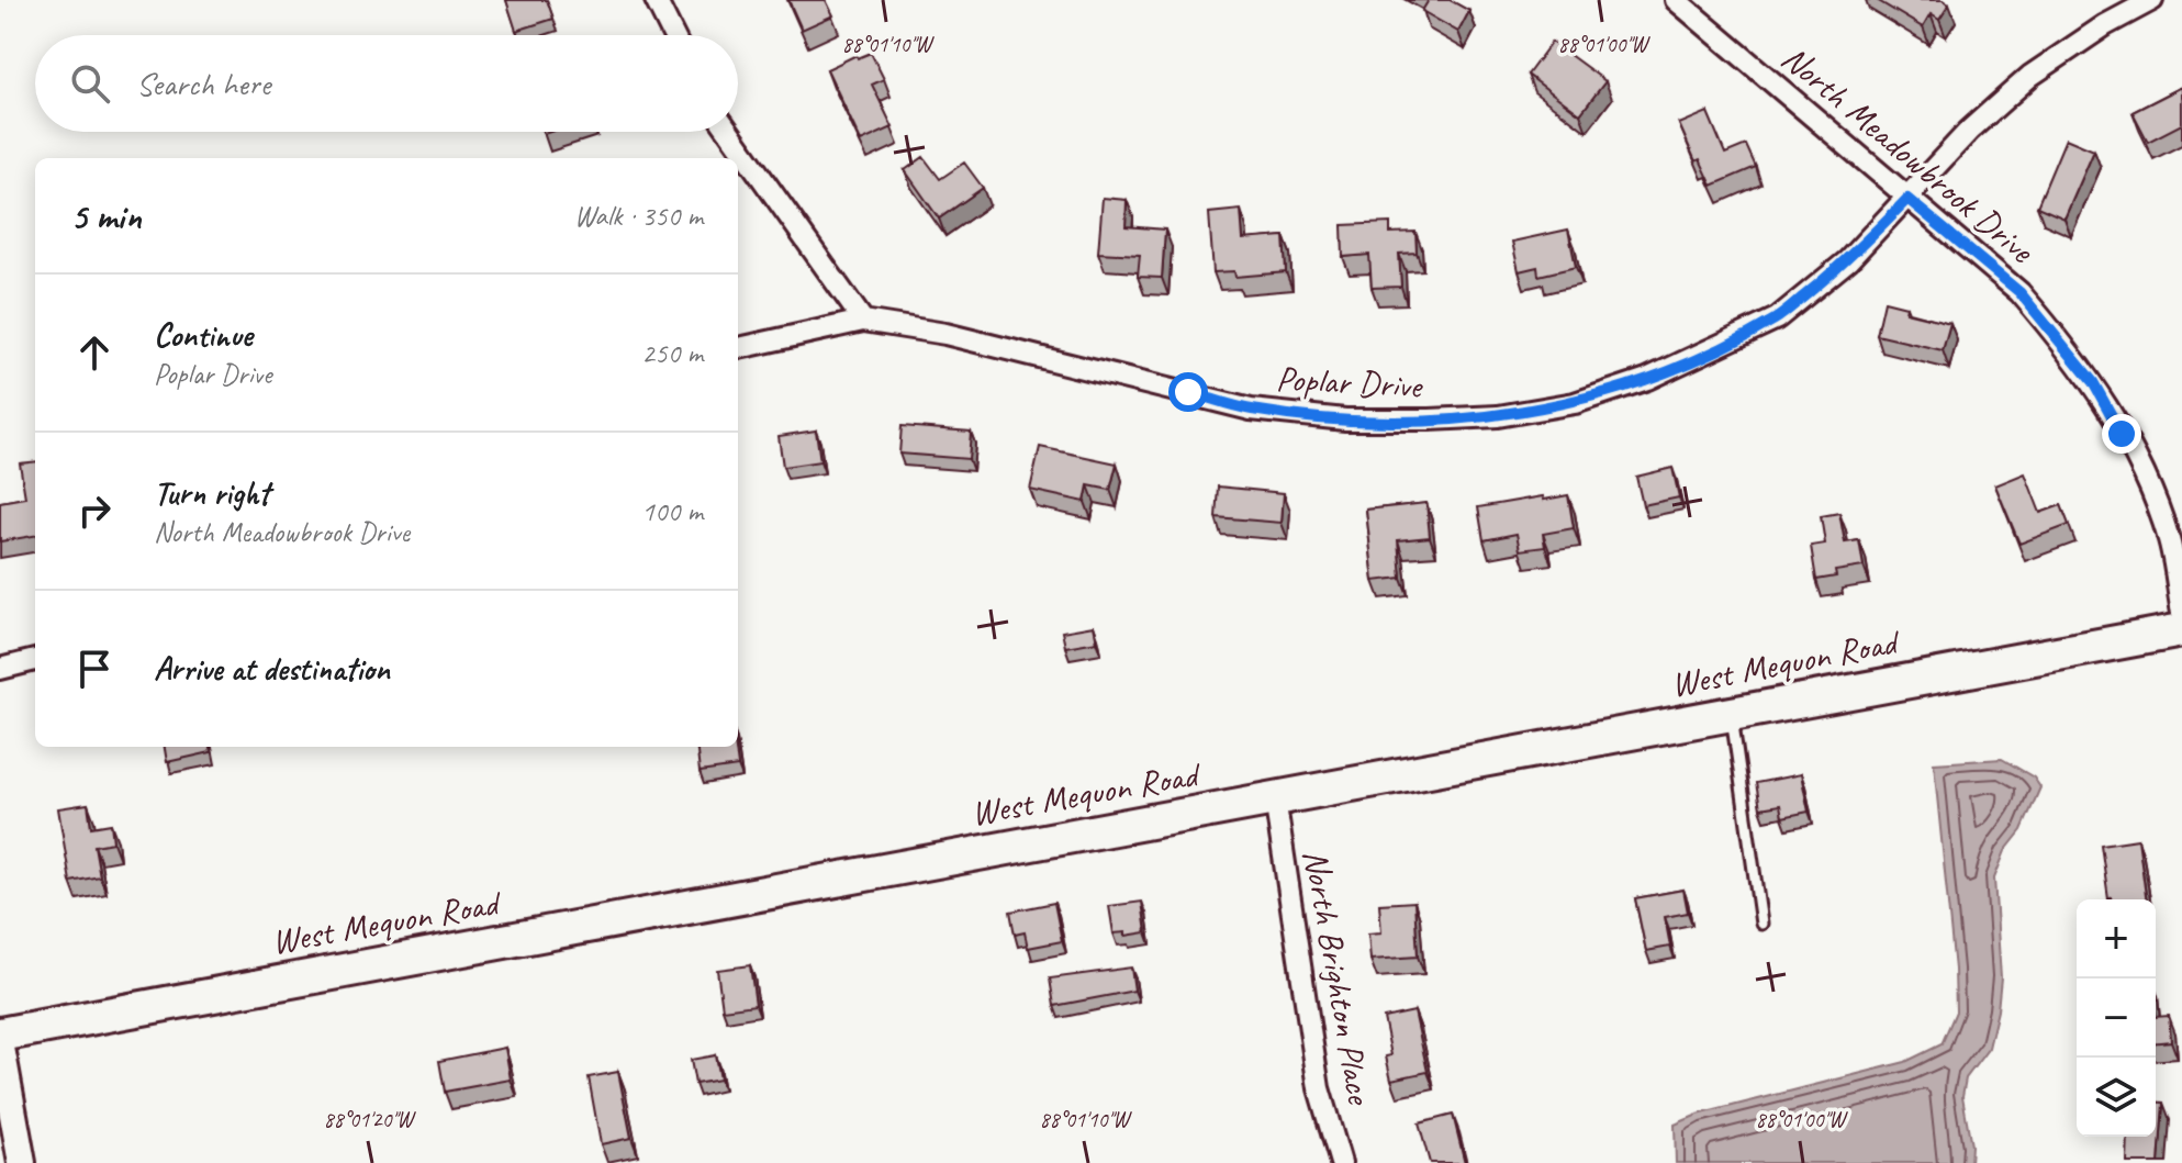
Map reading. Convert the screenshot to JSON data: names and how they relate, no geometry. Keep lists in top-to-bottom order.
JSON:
{
  "streets": {
    "main road": ["West Mequon Road"],
    "street": ["North Meadowbrook Drive", "Poplar Drive", "North Brighton Place"]
  },
  "crossings": [
    ["North Meadowbrook Drive", "Poplar Drive"],
    ["West Mequon Road", "North Brighton Place"]
  ],
  "page": {
    "search": "Search here",
    "heading": ["5 min", "Walk · 350 m"],
    "list": [
      ["Continue", "Poplar Drive", "250 m"],
      ["Turn right", "North Meadowbrook Drive", "100 m"],
      "Arrive at destination"
    ],
    "map_buttons": ["+", "−"]
  },
  "coordinates": ["88°01'00\"W", "88°01'10\"W", "88°01'20\"W"]
}
